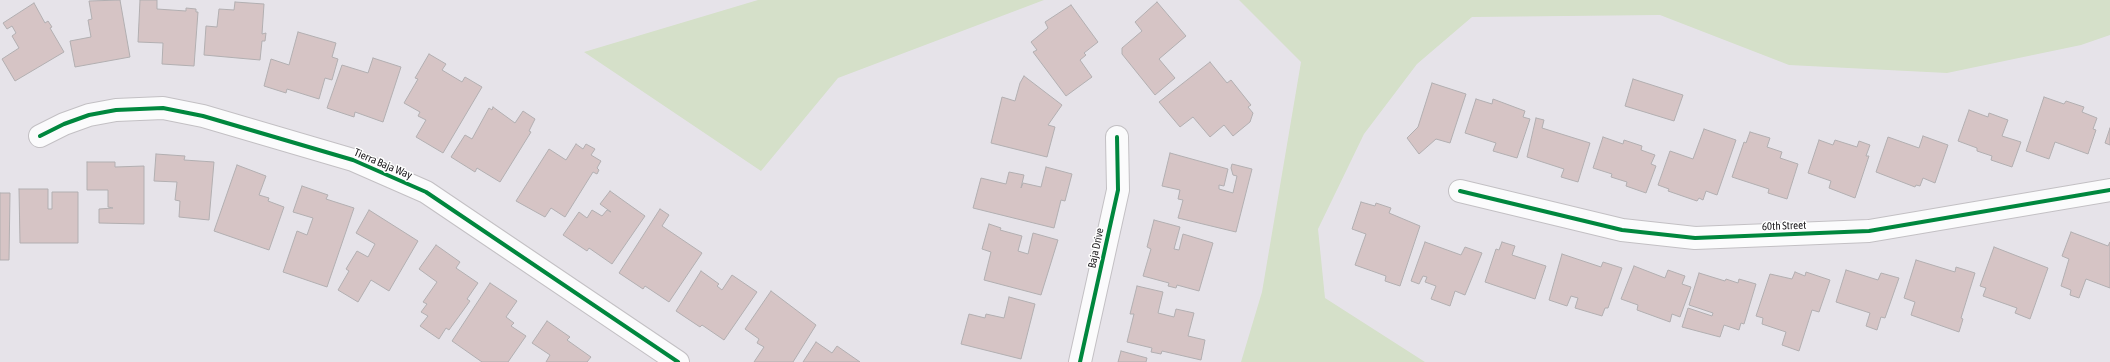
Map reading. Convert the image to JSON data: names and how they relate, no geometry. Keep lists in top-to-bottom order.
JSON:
{
  "streets": {
    "street": ["Tierra Baja Way", "60th Street", "Baja Drive"]
  }
}
